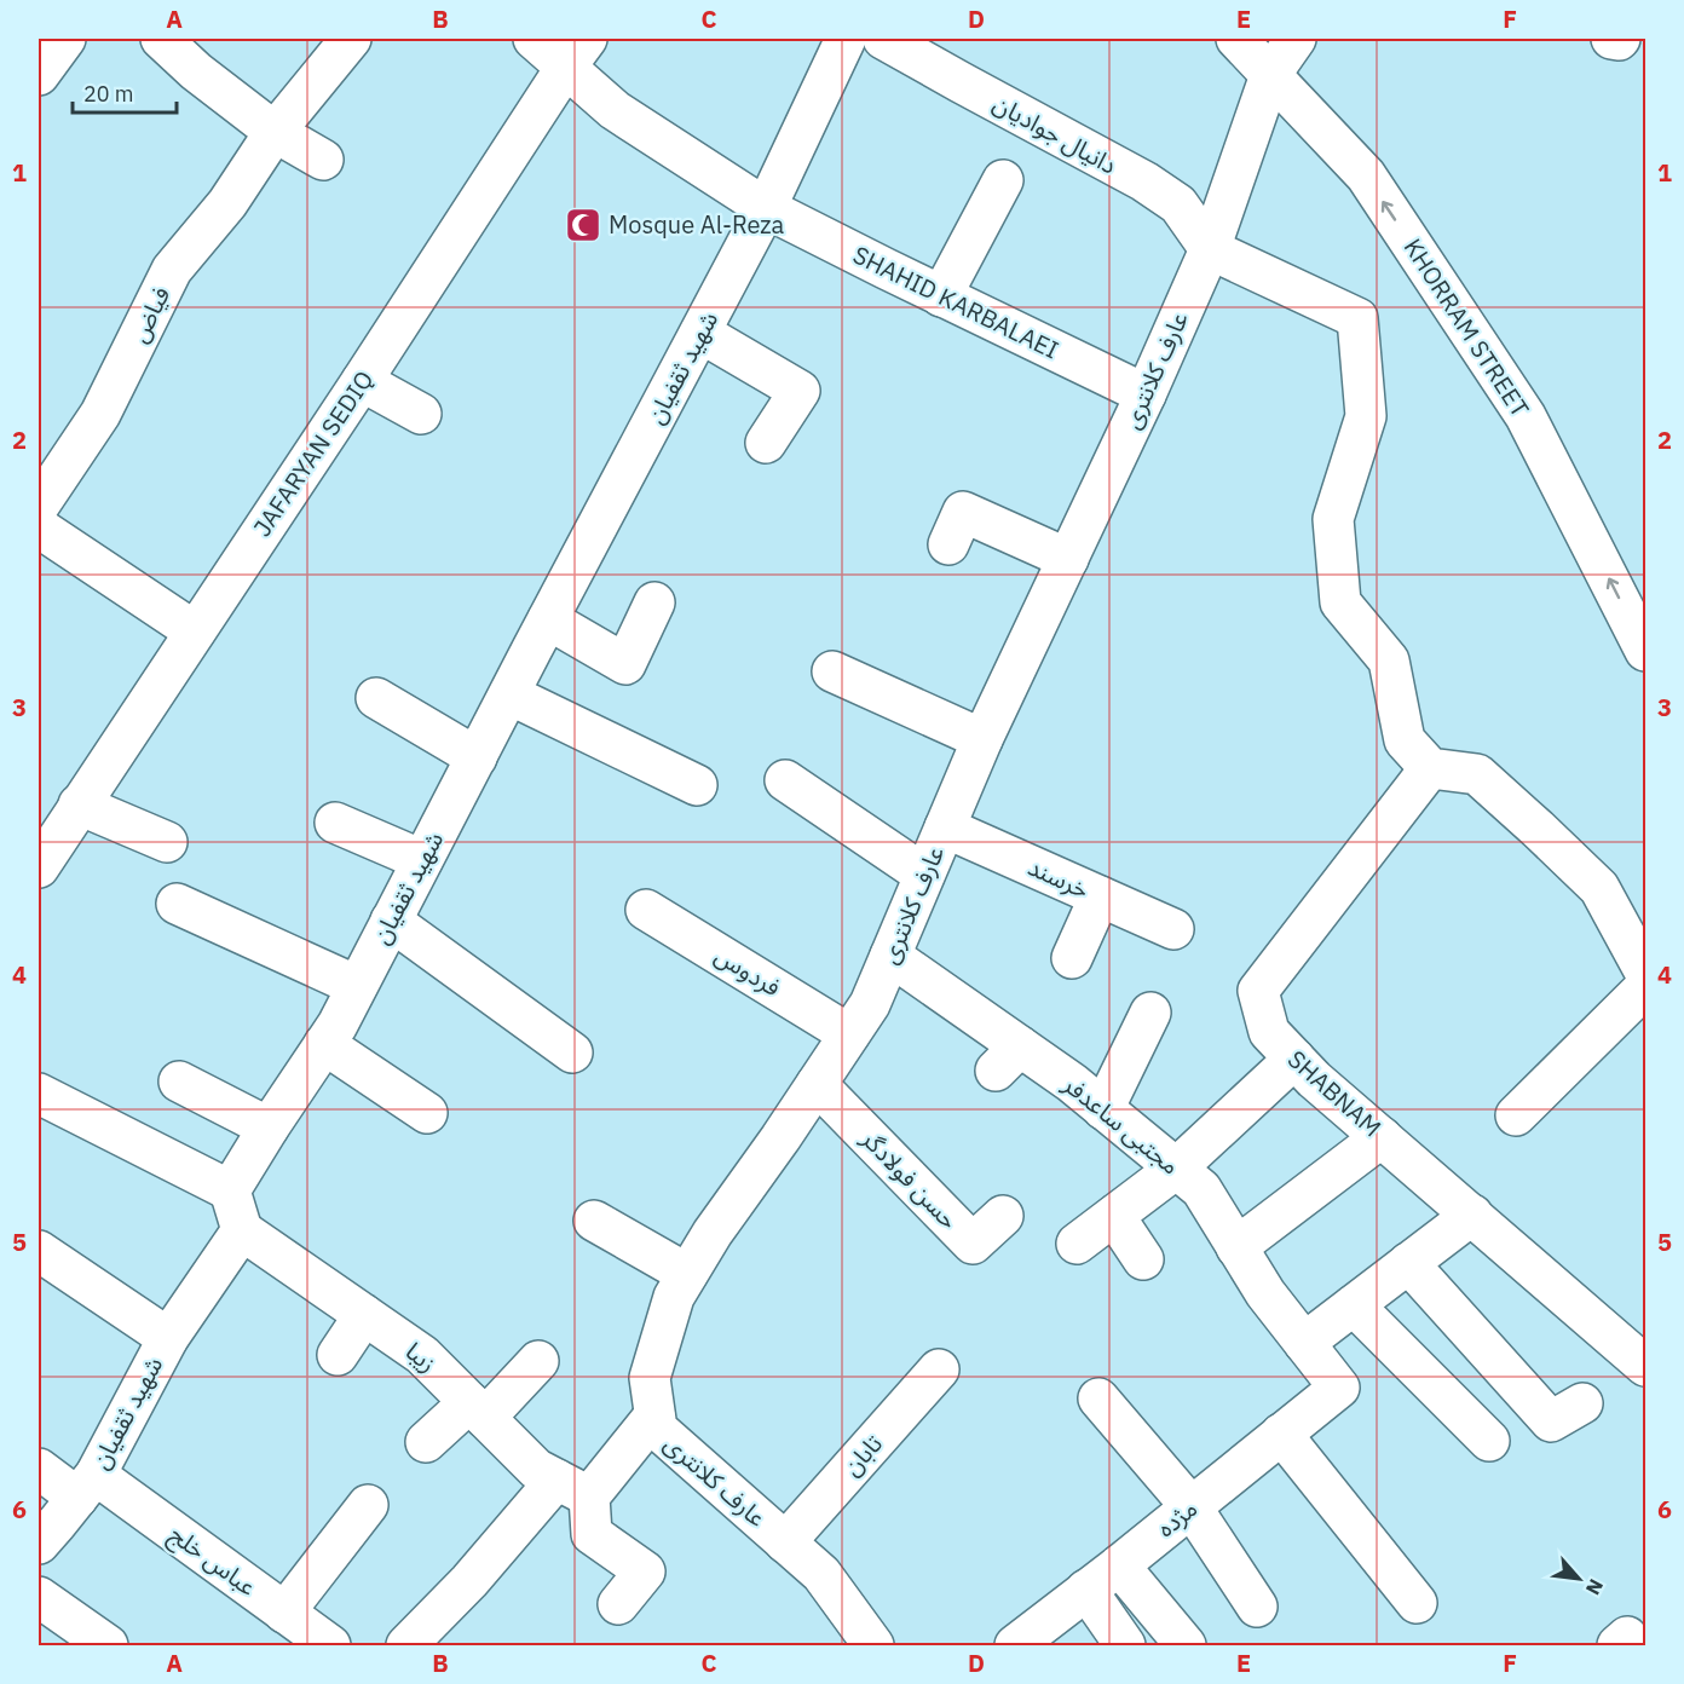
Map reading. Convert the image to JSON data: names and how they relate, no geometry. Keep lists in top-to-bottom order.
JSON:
{
  "streets": {
    "street": [
      "دانیال جوادیان",
      "SHAHID KARBALAEI",
      "فیاض",
      "KHORRAM STREET",
      "شهید ثقفیان",
      "عارف کلانتری",
      "JAFARYAN SEDIQ",
      "خرسند",
      "فردوس",
      "SHABNAM",
      "مجتبی ساعدفر",
      "حسن فولادگر",
      "زیبا",
      "تابان",
      "مژده",
      "عباس خلج"
    ]
  },
  "crossings": [
    ["دانیال جوادیان", "عارف کلانتری"],
    ["SHAHID KARBALAEI", "شهید ثقفیان"],
    ["SHAHID KARBALAEI", "عارف کلانتری"],
    ["SHAHID KARBALAEI", "JAFARYAN SEDIQ"],
    ["KHORRAM STREET", "عارف کلانتری"],
    ["شهید ثقفیان", "زیبا"],
    ["شهید ثقفیان", "عباس خلج"],
    ["عارف کلانتری", "خرسند"],
    ["عارف کلانتری", "فردوس"],
    ["عارف کلانتری", "مجتبی ساعدفر"],
    ["عارف کلانتری", "حسن فولادگر"],
    ["عارف کلانتری", "تابان"],
    ["مجتبی ساعدفر", "مژده"]
  ],
  "one_way": ["KHORRAM STREET"],
  "places": {
    "mosque": ["Mosque Al-Reza"]
  },
  "scale_bar": "20 m",
  "north": "bottom right",
  "grid": {
    "columns": [
      "A",
      "B",
      "C",
      "D",
      "E",
      "F"
    ],
    "rows": [
      "1",
      "2",
      "3",
      "4",
      "5",
      "6"
    ]
  }
}
